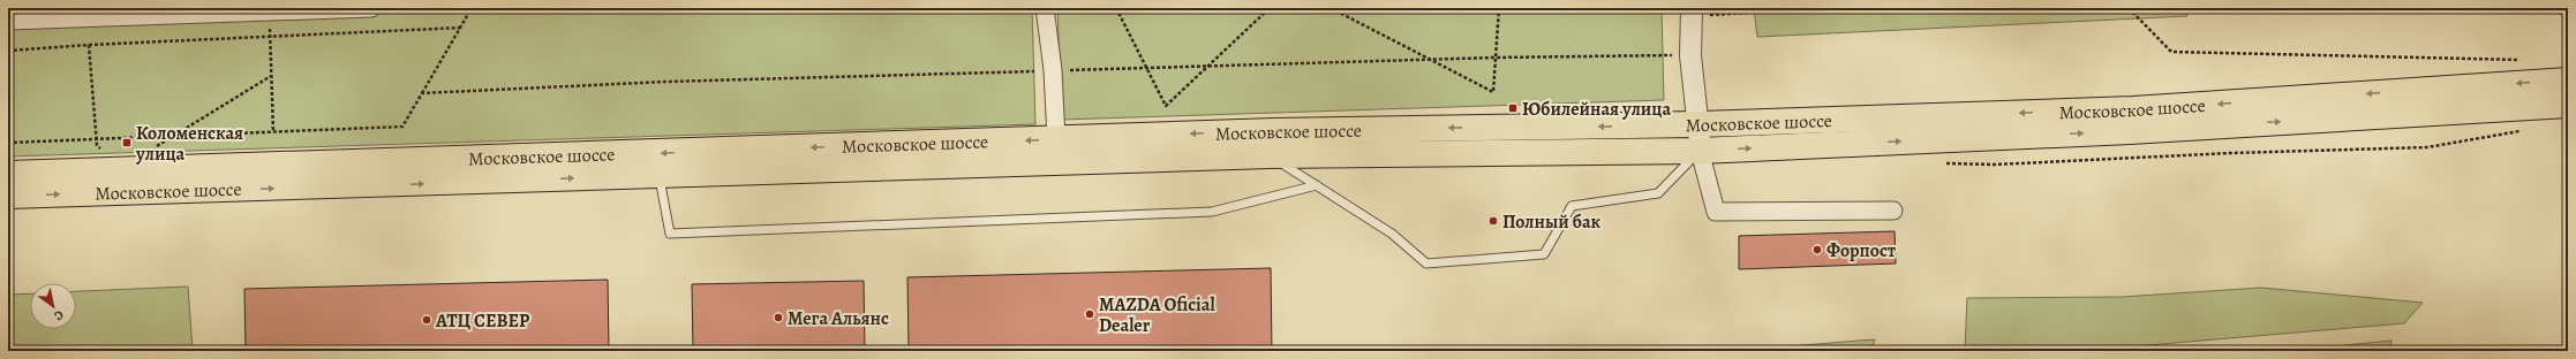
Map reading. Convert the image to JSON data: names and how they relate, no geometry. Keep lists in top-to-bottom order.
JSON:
{
  "streets": {
    "main road": ["Московское шоссе"]
  },
  "places": {
    "transit": ["Юбилейная улица", "Коломенская улица"],
    "other": [
      "Полный бак",
      "Форпост",
      "MAZDA Oficial Dealer",
      "Мега Альянс",
      "АТЦ СЕВЕР"
    ]
  },
  "north": "bottom right"
}
